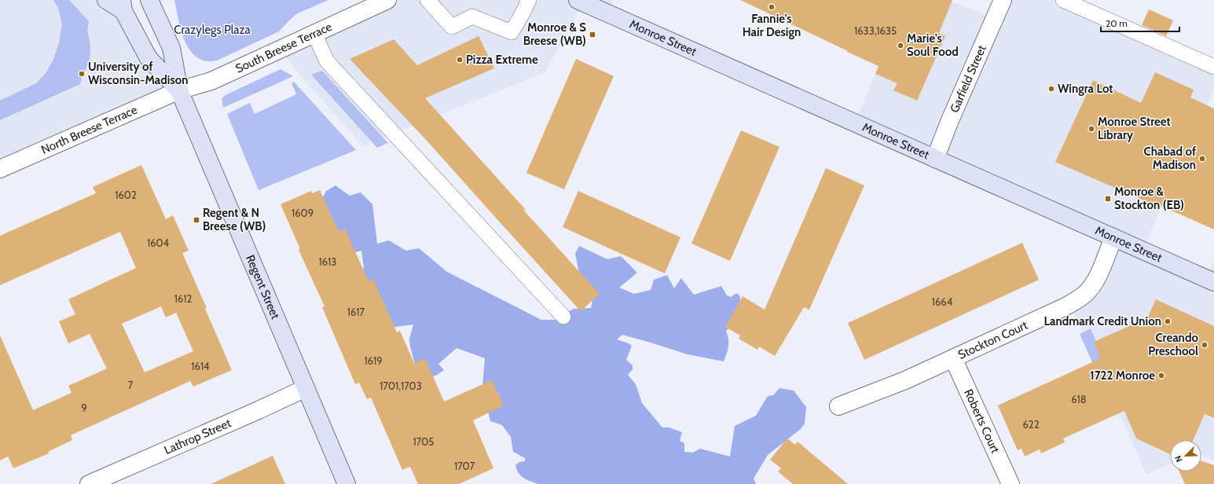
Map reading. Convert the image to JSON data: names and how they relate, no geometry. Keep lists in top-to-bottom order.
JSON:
{
  "streets": {
    "main road": ["Monroe Street", "Regent Street"],
    "street": [
      "South Breese Terrace",
      "Garfield Street",
      "North Breese Terrace",
      "Stockton Court",
      "Roberts Court",
      "Lathrop Street"
    ]
  },
  "crossings": [
    ["Monroe Street", "Garfield Street"],
    ["Monroe Street", "Stockton Court"],
    ["South Breese Terrace", "North Breese Terrace"],
    ["South Breese Terrace", "Regent Street"],
    ["North Breese Terrace", "Regent Street"],
    ["Regent Street", "Lathrop Street"],
    ["Stockton Court", "Roberts Court"]
  ],
  "parks": ["Crazylegs Plaza"],
  "places": {
    "other": [
      "Fannie's Hair Design",
      "Marie's Soul Food",
      "Pizza Extreme",
      "University of Wisconsin-Madison",
      "Wingra Lot",
      "Monroe Street Library",
      "Chabad of Madison",
      "Landmark Credit Union",
      "Creando Preschool",
      "1722 Monroe"
    ],
    "transit": ["Monroe & S Breese (WB)", "Monroe & Stockton (EB)", "Regent & N Breese (WB)"]
  },
  "house_numbers": [
    "1633,1635",
    "1602",
    "1609",
    "1604",
    "1613",
    "1612",
    "1664",
    "1617",
    "1619",
    "1614",
    "7",
    "1701,1703",
    "618",
    "9",
    "622",
    "1705",
    "1707"
  ],
  "scale_bar": "20 m",
  "north": "bottom left"
}
